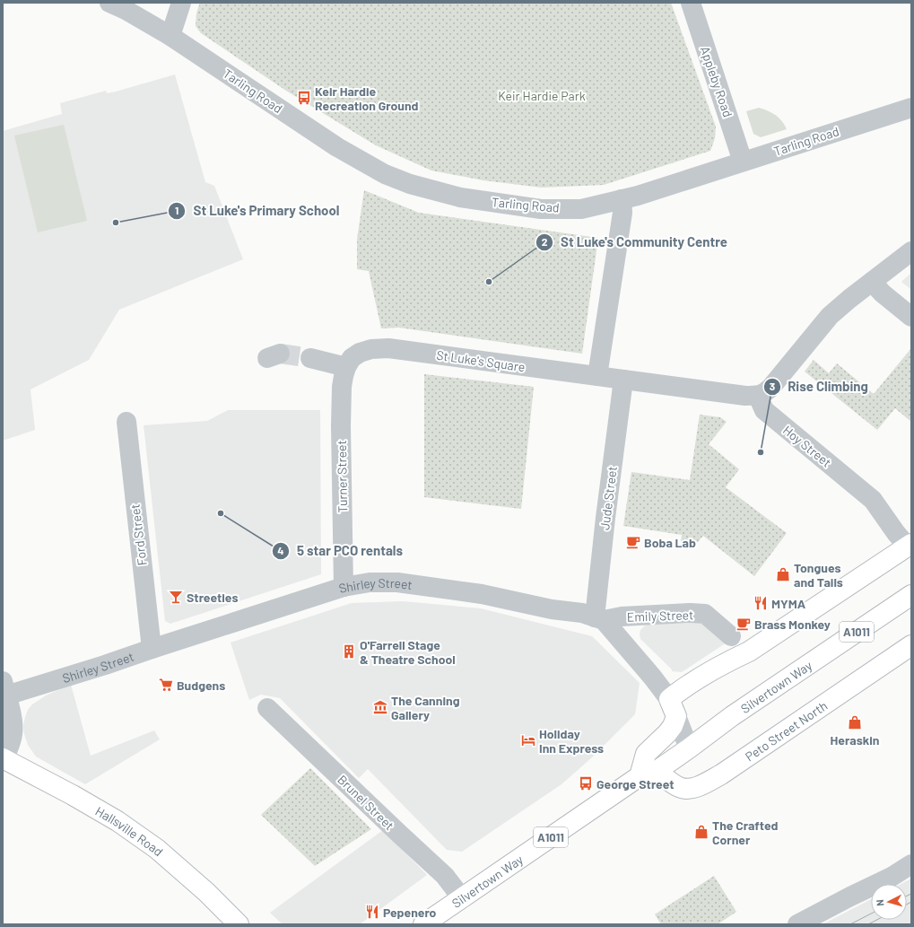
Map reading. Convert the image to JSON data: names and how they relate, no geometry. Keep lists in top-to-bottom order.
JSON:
{
  "streets": {
    "street": [
      "Appleby Road",
      "Tarling Road",
      "St Luke's Square",
      "Hoy Street",
      "Turner Street",
      "Jude Street",
      "Ford Street",
      "Shirley Street",
      "Emily Street",
      "A1011",
      "Silvertown Way",
      "Peto Street North",
      "Brunel Street",
      "Hallsville Road"
    ]
  },
  "crossings": [
    ["Appleby Road", "Tarling Road"],
    ["St Luke's Square", "Turner Street"],
    ["St Luke's Square", "Jude Street"],
    ["Turner Street", "Shirley Street"],
    ["Jude Street", "Shirley Street"],
    ["Jude Street", "Emily Street"],
    ["Ford Street", "Shirley Street"],
    ["Shirley Street", "Emily Street"],
    ["Silvertown Way", "Peto Street North"],
    ["Silvertown Way", "Brunel Street"]
  ],
  "parks": ["Keir Hardie Park"],
  "places": {
    "bus stop": ["Keir Hardie Recreation Ground", "George Street"],
    "other": [
      "St Luke's Primary School",
      "St Luke's Community Centre",
      "Rise Climbing",
      "5 star PCO rentals"
    ],
    "cafe": ["Boba Lab", "Brass Monkey"],
    "shop": ["Tongues and Tails", "Heraskin", "The Crafted Corner"],
    "bar": ["Streeties"],
    "restaurant": ["MYMA", "Pepenero"],
    "building": ["O'Farrell Stage & Theatre School"],
    "supermarket": ["Budgens"],
    "museum": ["The Canning Gallery"],
    "hotel": ["Holiday Inn Express"]
  },
  "north": "left"
}
